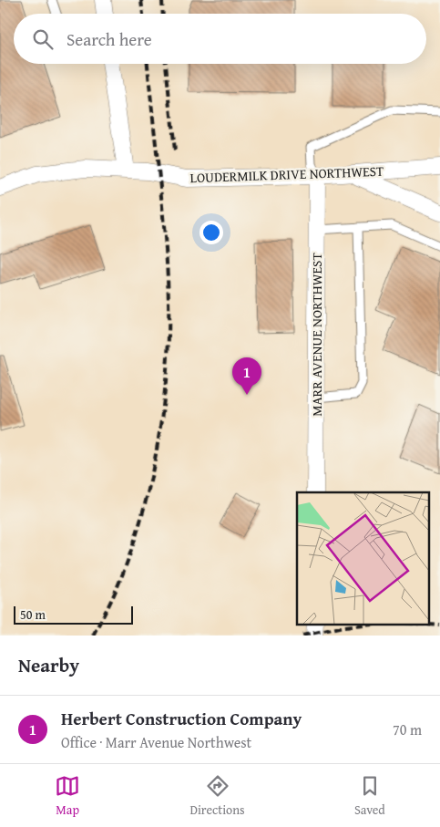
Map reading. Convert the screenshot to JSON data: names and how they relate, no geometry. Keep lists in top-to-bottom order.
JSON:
{
  "streets": {
    "street": ["LOUDERMILK DRIVE NORTHWEST", "MARR AVENUE NORTHWEST"]
  },
  "crossings": [
    ["LOUDERMILK DRIVE NORTHWEST", "MARR AVENUE NORTHWEST"]
  ],
  "scale_bar": "50 m",
  "page": {
    "search": "Search here",
    "pins": "1",
    "scale": "50 m",
    "heading": "Nearby",
    "list": [
      {
        "mark": "1",
        "name": "Herbert Construction Company",
        "note": "Office · Marr Avenue Northwest",
        "value": "70 m"
      }
    ],
    "nav": ["Map", "Directions", "Saved"]
  }
}
